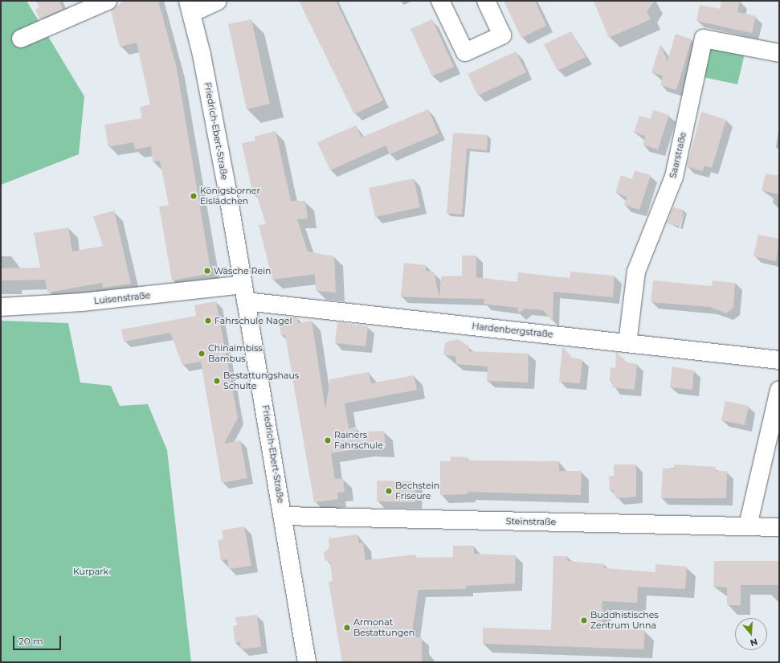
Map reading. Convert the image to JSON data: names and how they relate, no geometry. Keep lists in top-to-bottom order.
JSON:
{
  "streets": {
    "street": [
      "Friedrich-Ebert-Straße",
      "Saarstraße",
      "Luisenstraße",
      "Hardenbergstraße",
      "Steinstraße"
    ]
  },
  "crossings": [
    ["Friedrich-Ebert-Straße", "Luisenstraße"],
    ["Friedrich-Ebert-Straße", "Hardenbergstraße"],
    ["Friedrich-Ebert-Straße", "Steinstraße"],
    ["Saarstraße", "Hardenbergstraße"],
    ["Luisenstraße", "Hardenbergstraße"]
  ],
  "parks": ["Kurpark"],
  "places": [
    "Königsborner Eislädchen",
    "Wäsche Rein",
    "Fahrschule Nagel",
    "Chinaimbiss Bambus",
    "Bestattungshaus Schulte",
    "Rainers Fahrschule",
    "Bechstein Friseure",
    "Buddhistisches Zentrum Unna",
    "Armonat Bestattungen"
  ],
  "scale_bar": "20 m",
  "north": "bottom"
}
